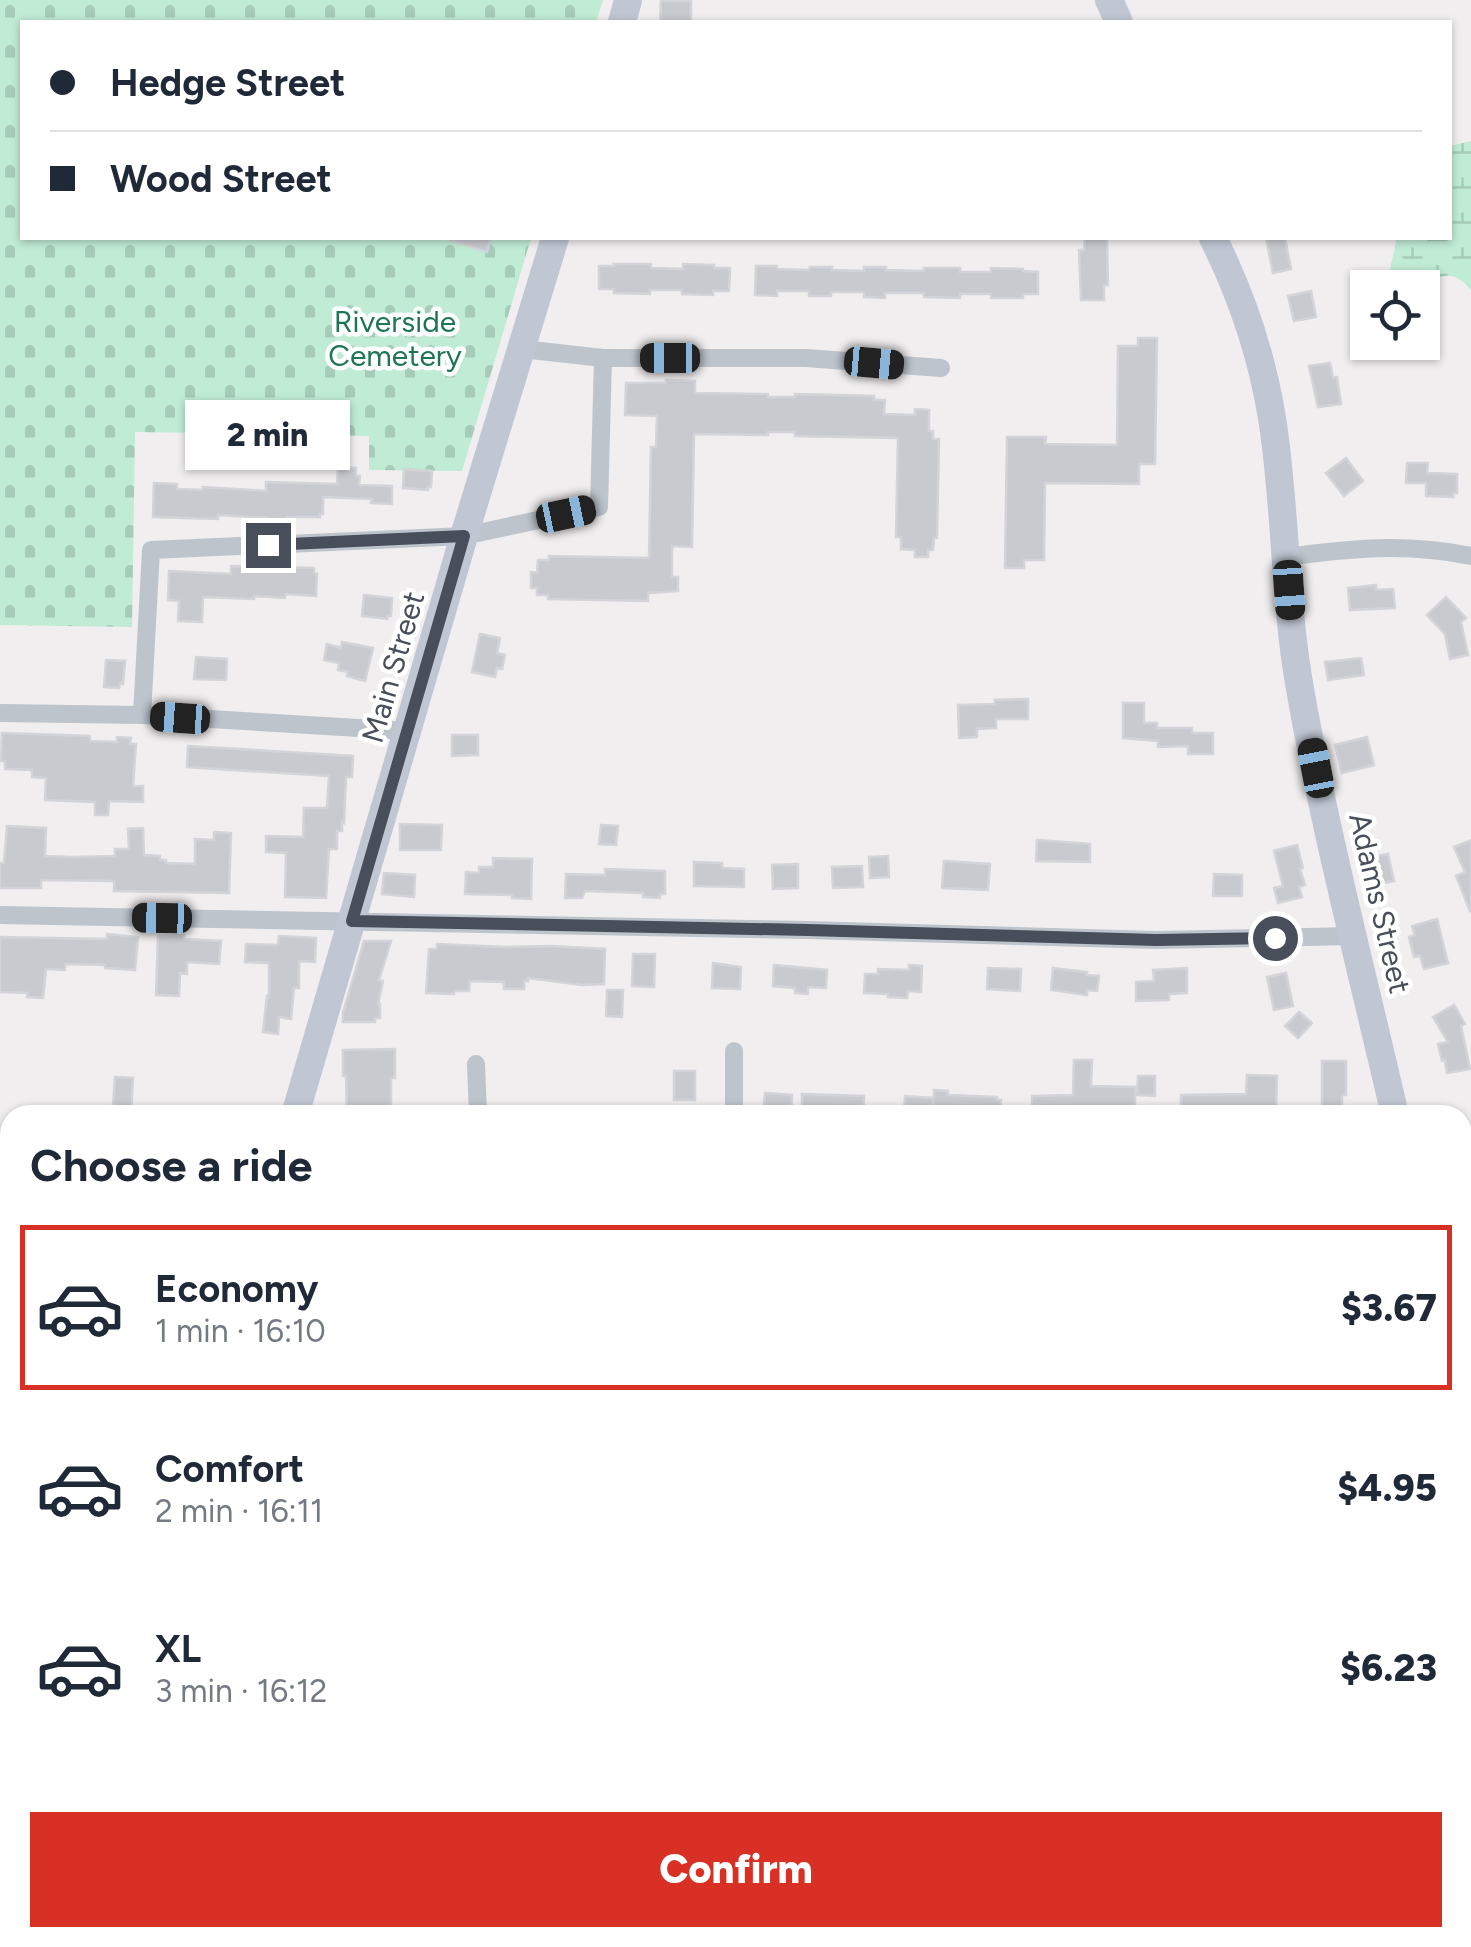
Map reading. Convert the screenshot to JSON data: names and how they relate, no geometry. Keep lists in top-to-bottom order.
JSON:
{
  "streets": {
    "main road": ["Main Street", "Adams Street"]
  },
  "parks": ["Riverside Cemetery"],
  "page": {
    "banner": ["Hedge Street", "Wood Street"],
    "bubble": "2 min",
    "heading": "Choose a ride",
    "list": [
      {
        "name": "Economy",
        "note": "1 min · 16:10",
        "value": "$3.67"
      },
      {
        "name": "Comfort",
        "note": "2 min · 16:11",
        "value": "$4.95"
      },
      {
        "name": "XL",
        "note": "3 min · 16:12",
        "value": "$6.23"
      }
    ],
    "buttons": "Confirm"
  }
}
